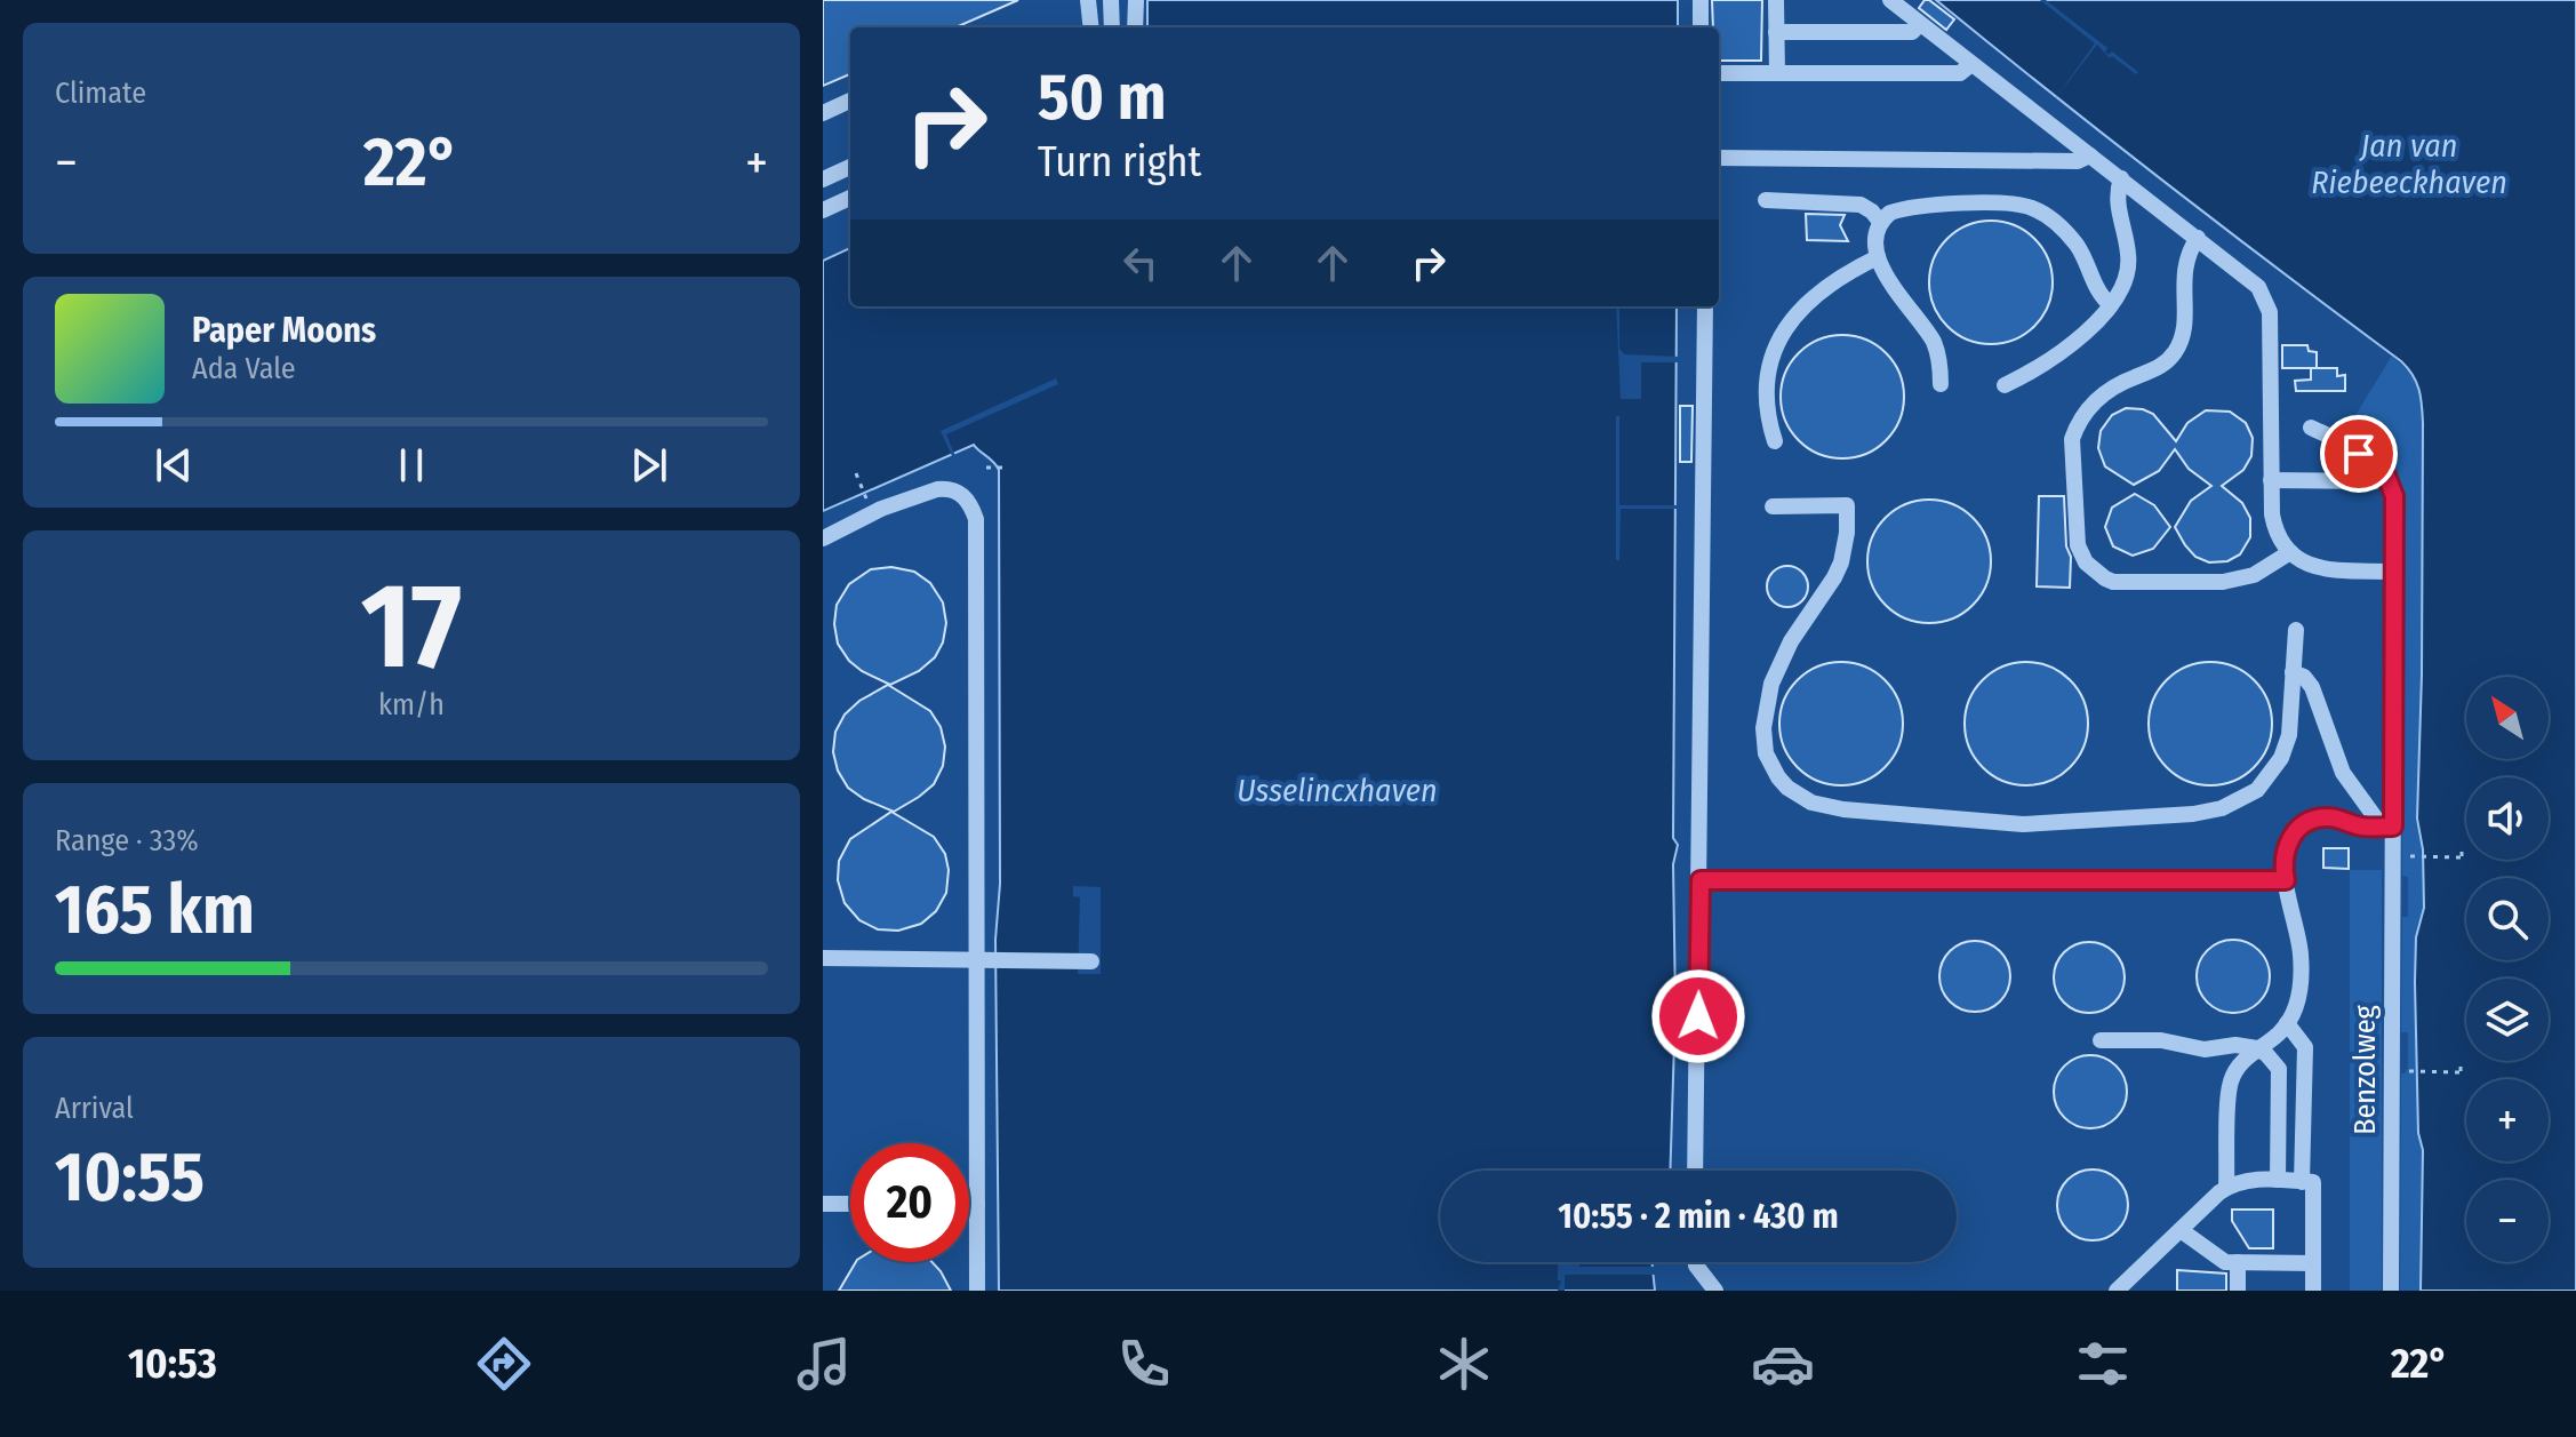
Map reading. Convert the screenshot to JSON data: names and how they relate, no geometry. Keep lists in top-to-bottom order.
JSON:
{
  "streets": {
    "street": ["Benzolweg"]
  },
  "water": ["Jan van Riebeeckhaven", "Usselincxhaven"],
  "north": "top left",
  "page": {
    "tile": [
      "Climate",
      ["17", "km/h"],
      ["Range · 33%", "165 km"],
      ["Arrival", "10:55"]
    ],
    "turn": ["50 m", "Turn right"],
    "heat": ["−", "22°", "+"],
    "song": ["Paper Moons", "Ada Vale"],
    "map_buttons": ["+", "−"],
    "limit": "20",
    "trip": "10:55 · 2 min · 430 m",
    "tabs": ["10:53", "22°"]
  }
}
